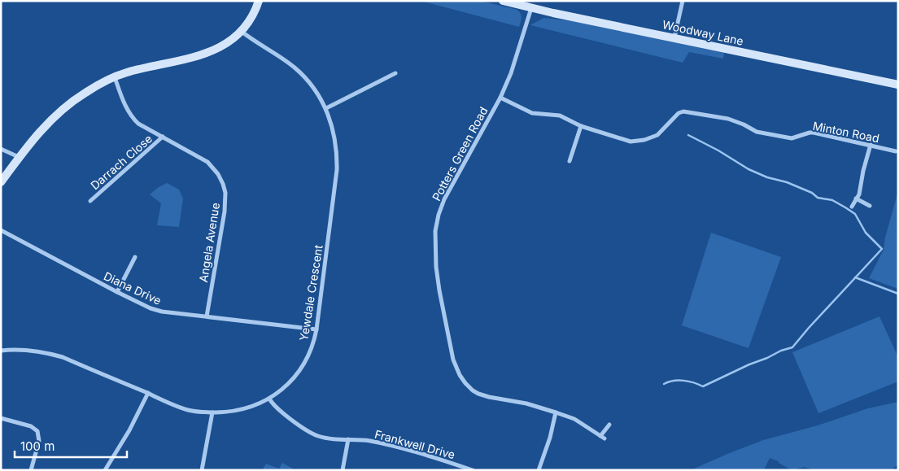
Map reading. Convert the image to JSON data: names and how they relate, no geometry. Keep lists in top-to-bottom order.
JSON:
{
  "streets": {
    "street": [
      "Woodway Lane",
      "Minton Road",
      "Potters Green Road",
      "Darrach Close",
      "Angela Avenue",
      "Diana Drive",
      "Yewdale Crescent",
      "Frankwell Drive"
    ]
  },
  "crossings": [
    ["Woodway Lane", "Potters Green Road"],
    ["Minton Road", "Potters Green Road"],
    ["Darrach Close", "Angela Avenue"],
    ["Angela Avenue", "Diana Drive"],
    ["Diana Drive", "Yewdale Crescent"],
    ["Yewdale Crescent", "Frankwell Drive"]
  ],
  "scale_bar": "100 m"
}
